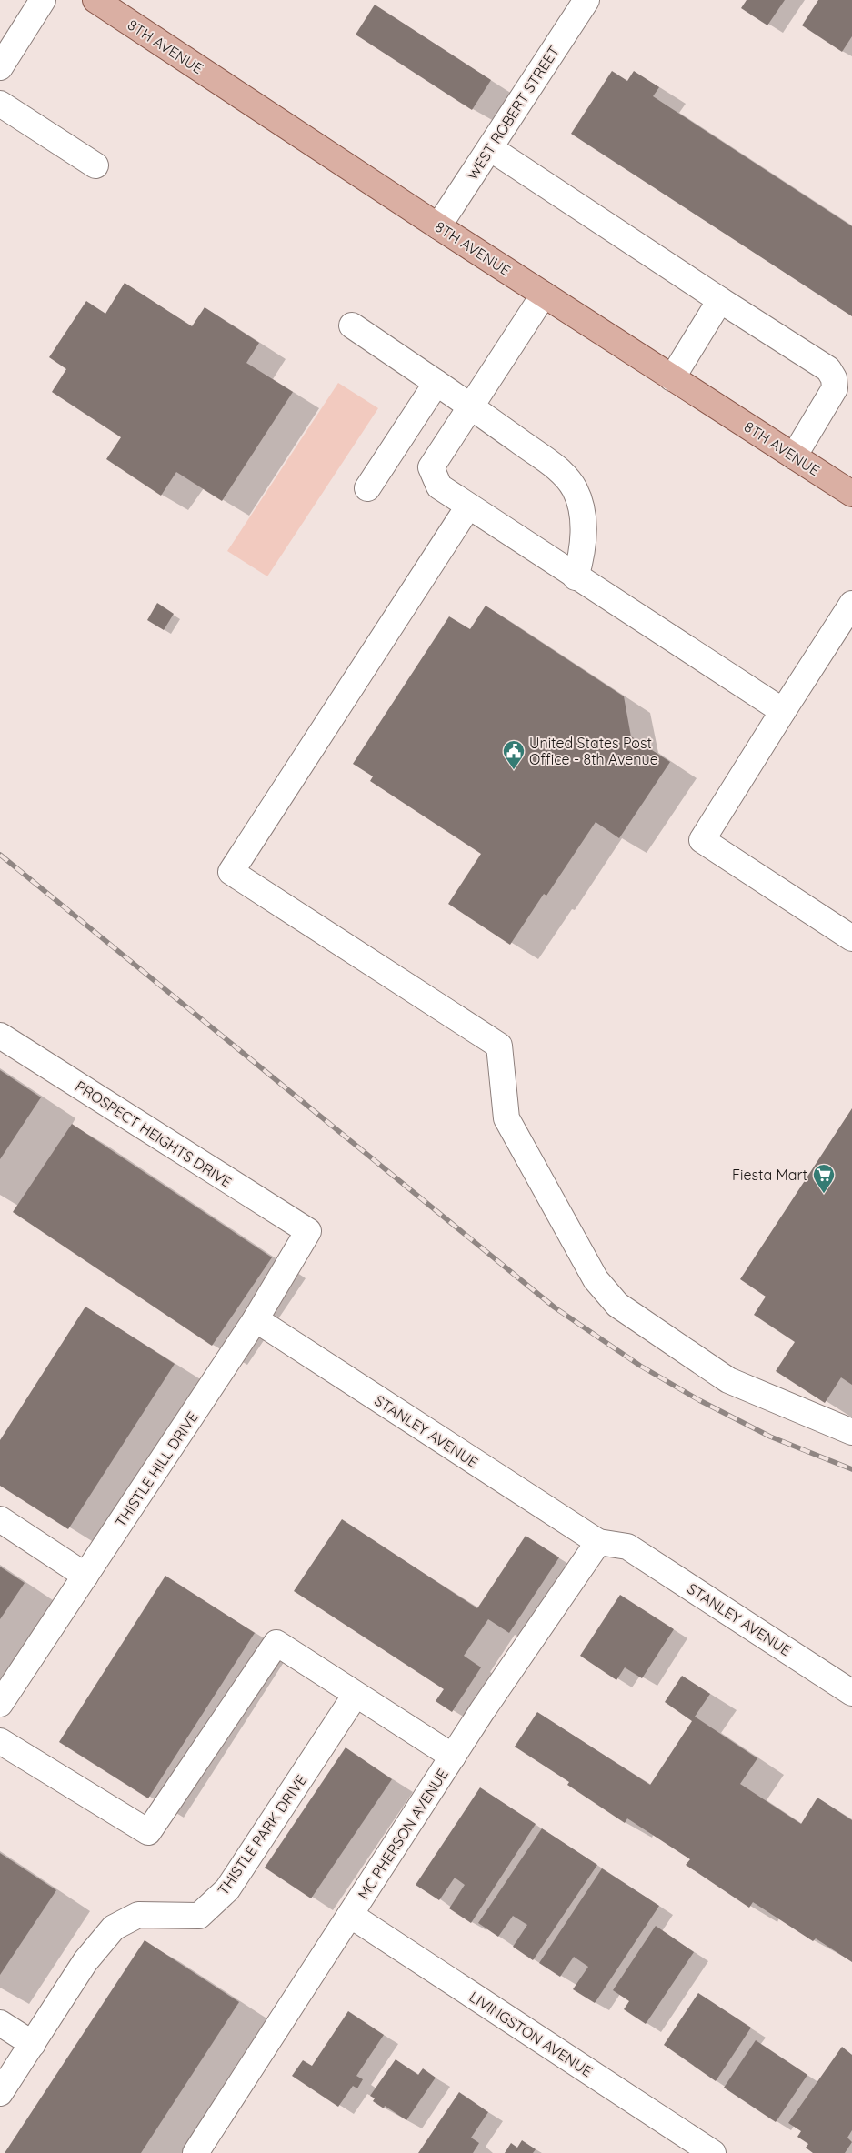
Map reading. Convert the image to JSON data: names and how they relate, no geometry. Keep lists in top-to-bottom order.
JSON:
{
  "streets": {
    "main road": ["8TH AVENUE"],
    "street": [
      "WEST ROBERT STREET",
      "PROSPECT HEIGHTS DRIVE",
      "STANLEY AVENUE",
      "THISTLE HILL DRIVE",
      "MC PHERSON AVENUE",
      "THISTLE PARK DRIVE",
      "LIVINGSTON AVENUE"
    ]
  },
  "crossings": [
    ["8TH AVENUE", "WEST ROBERT STREET"],
    ["PROSPECT HEIGHTS DRIVE", "THISTLE HILL DRIVE"],
    ["STANLEY AVENUE", "THISTLE HILL DRIVE"],
    ["STANLEY AVENUE", "MC PHERSON AVENUE"],
    ["MC PHERSON AVENUE", "LIVINGSTON AVENUE"]
  ],
  "places": {
    "public building": ["United States Post Office - 8th Avenue"],
    "supermarket": ["Fiesta Mart"]
  }
}
